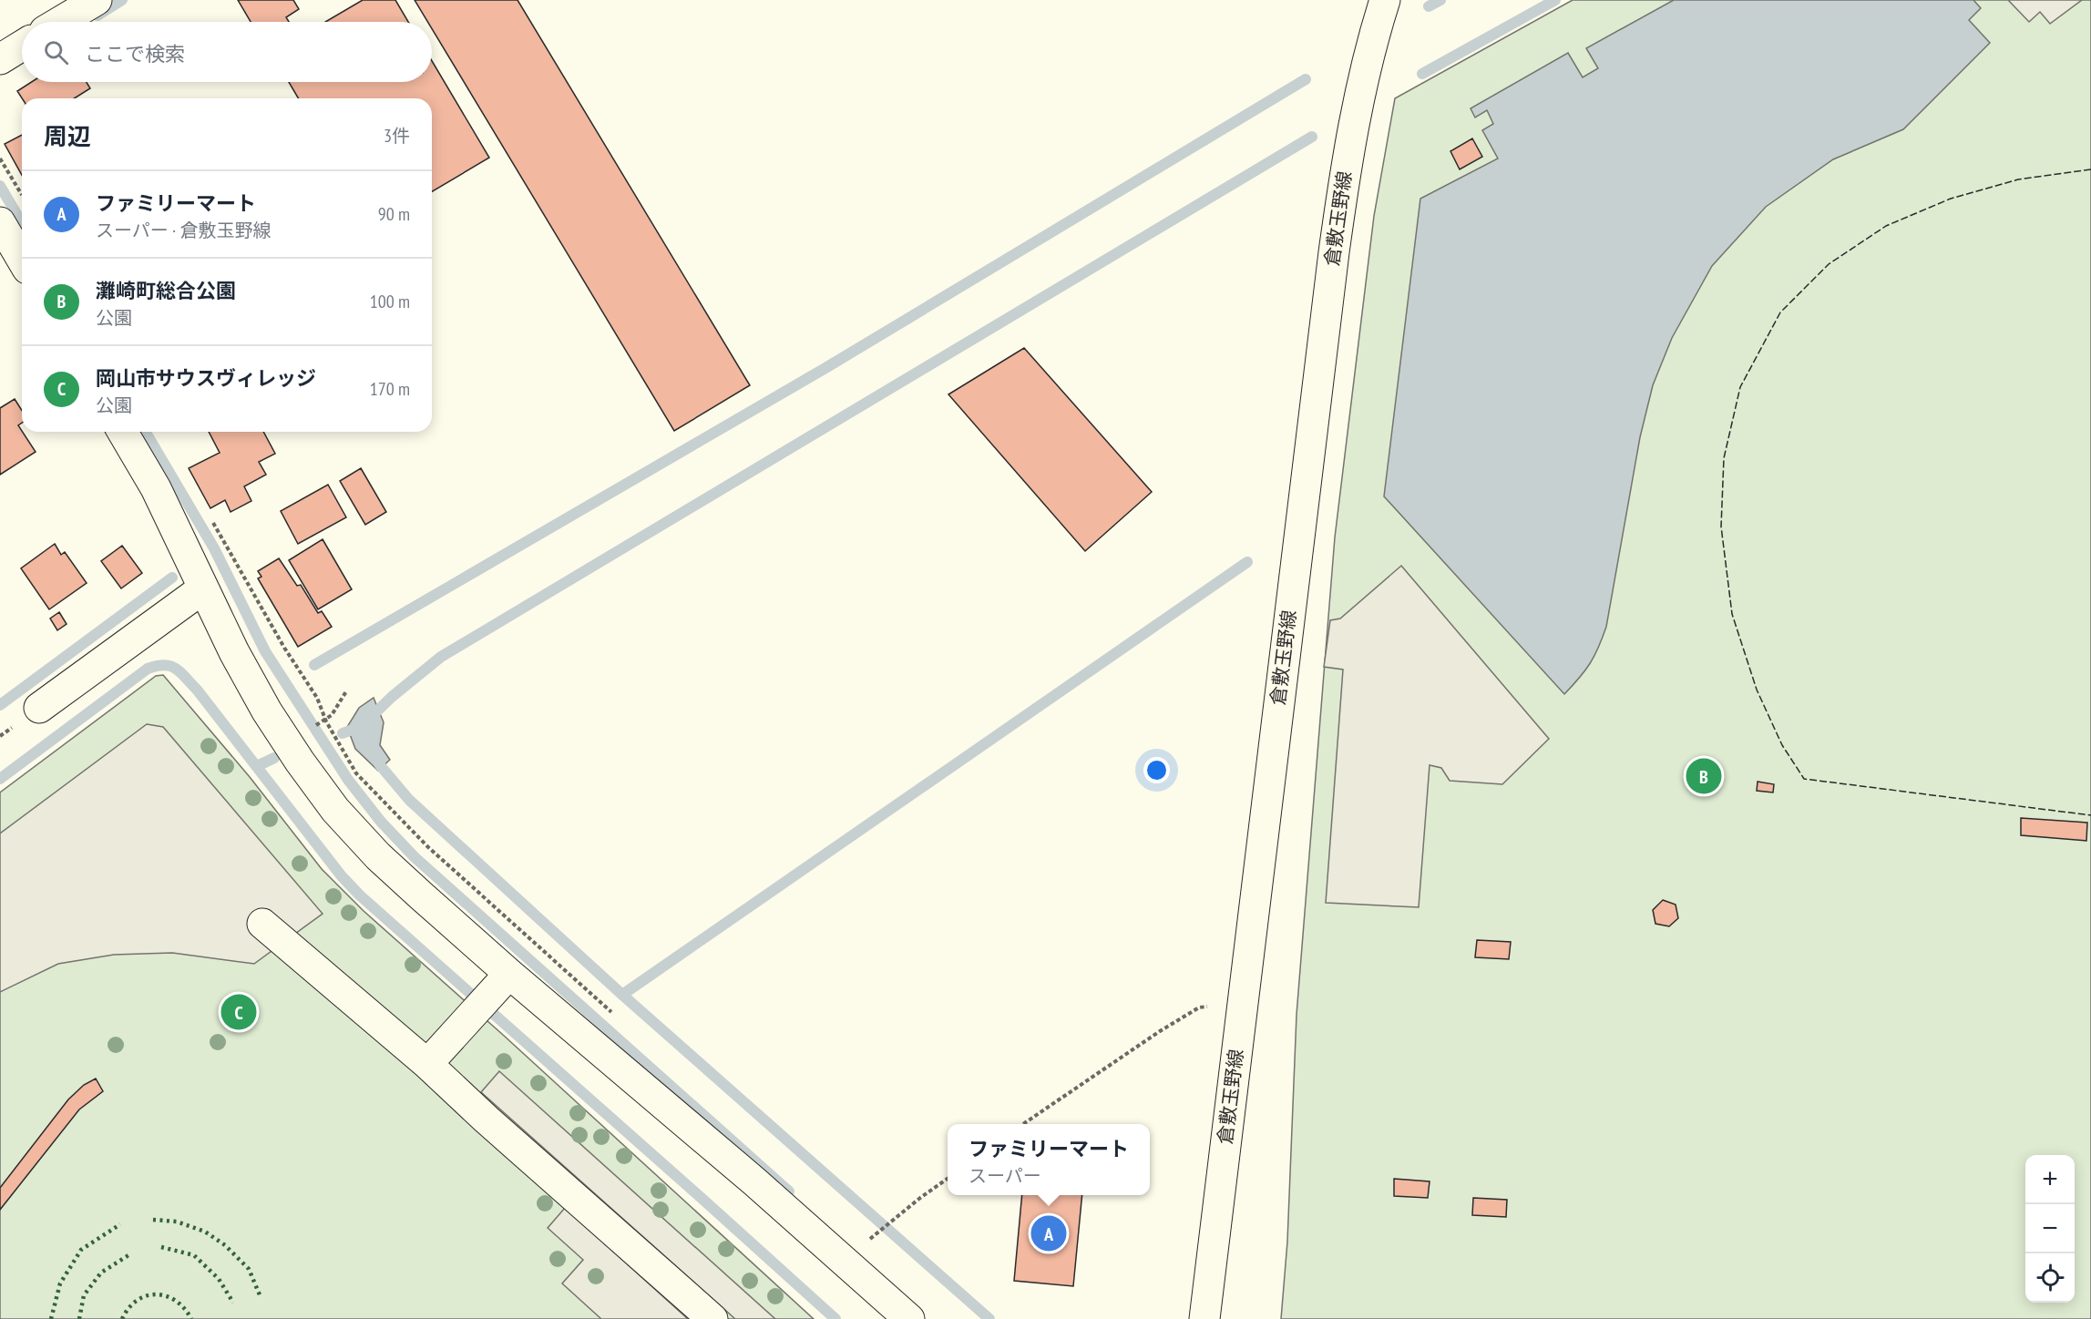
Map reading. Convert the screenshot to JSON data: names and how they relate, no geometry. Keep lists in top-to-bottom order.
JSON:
{
  "streets": {
    "street": ["倉敷玉野線"]
  },
  "page": {
    "search": "ここで検索",
    "heading": ["周辺", "3件"],
    "list": [
      {
        "mark": "A",
        "name": "ファミリーマート",
        "note": "スーパー · 倉敷玉野線",
        "value": "90 m"
      },
      {
        "mark": "B",
        "name": "灘崎町総合公園",
        "note": "公園",
        "value": "100 m"
      },
      {
        "mark": "C",
        "name": "岡山市サウスヴィレッジ",
        "note": "公園",
        "value": "170 m"
      }
    ],
    "pins": ["B", "C", "A"],
    "popup": ["ファミリーマート", "スーパー"],
    "map_buttons": ["+", "−"]
  }
}
